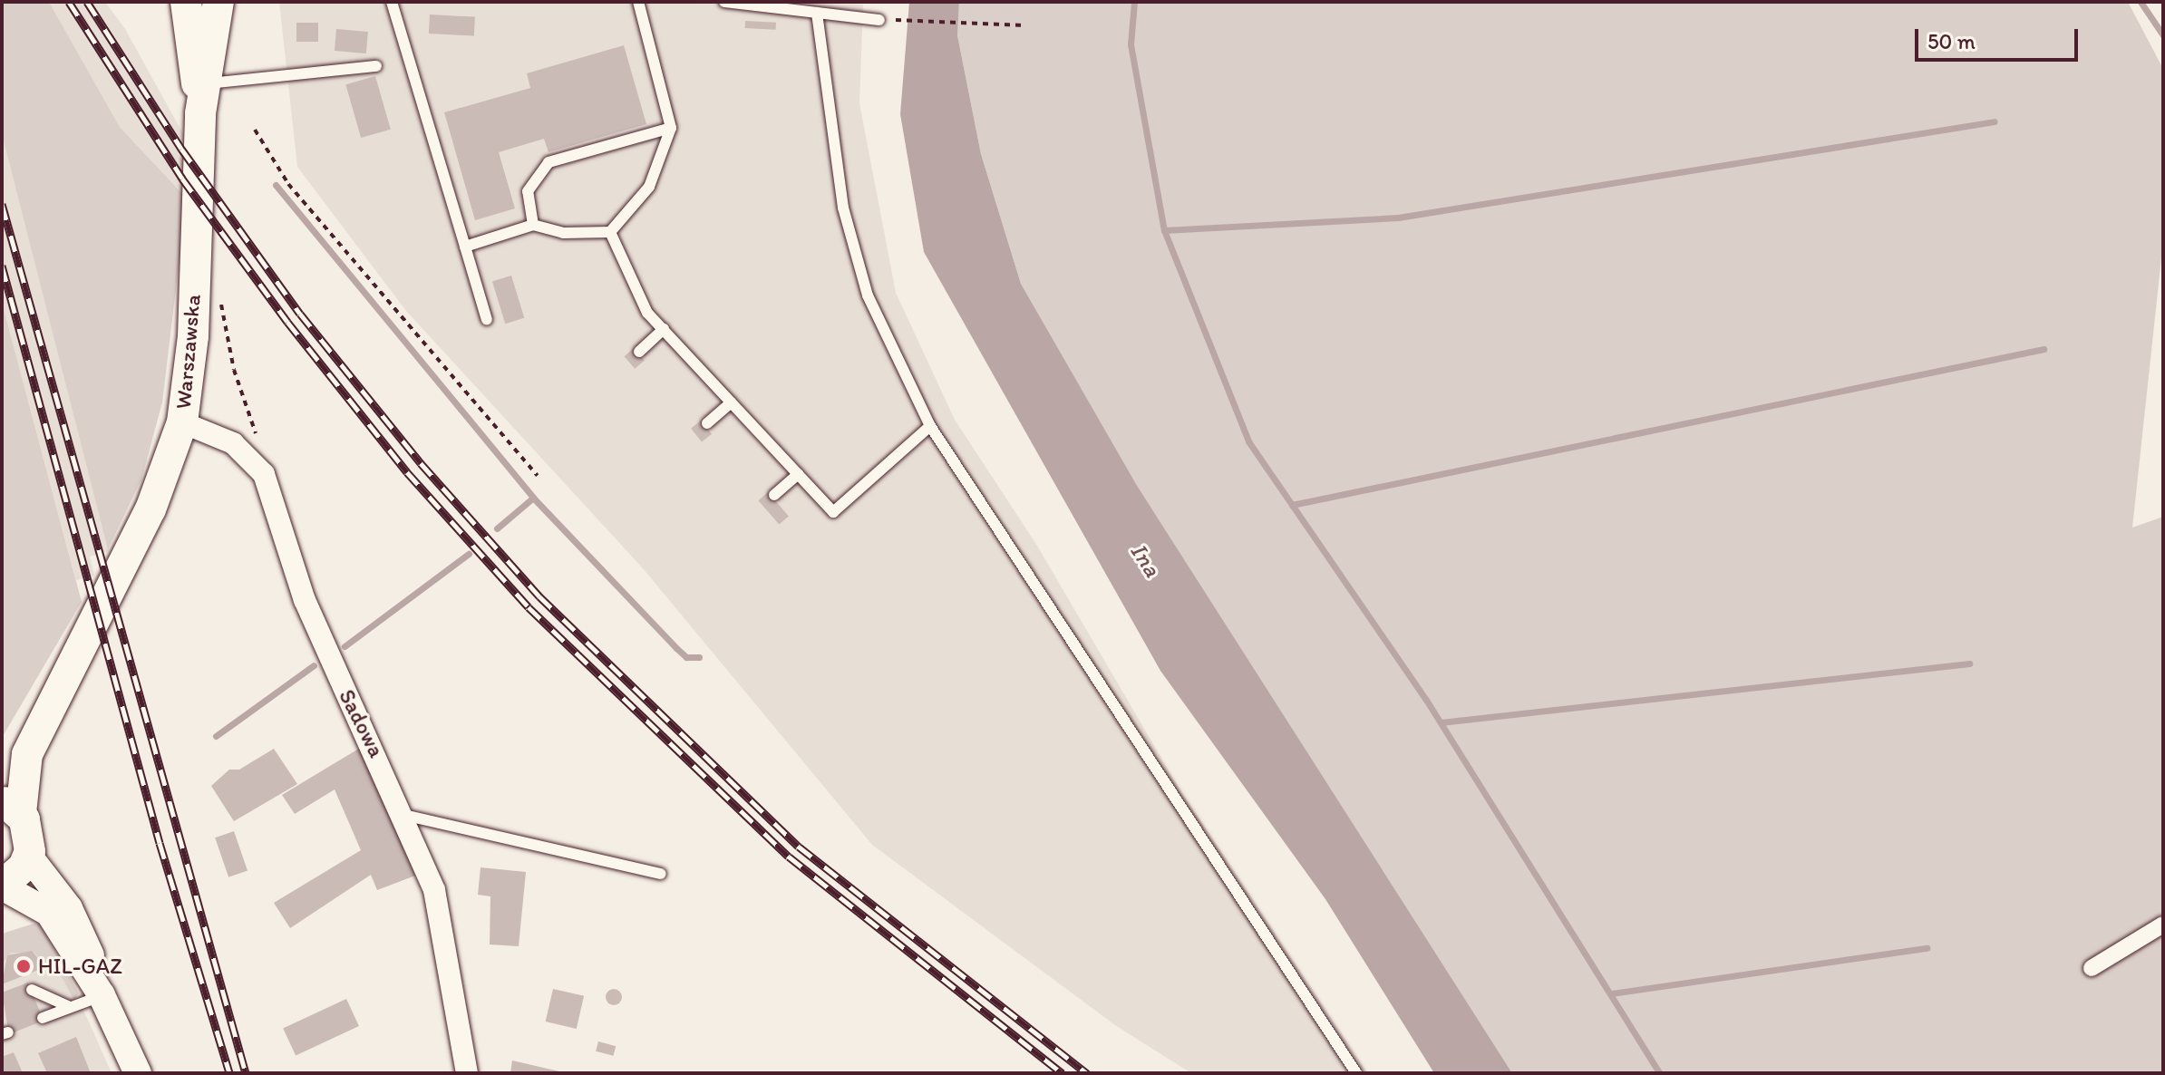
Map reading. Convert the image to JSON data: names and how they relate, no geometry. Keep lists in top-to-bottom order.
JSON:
{
  "streets": {
    "main road": ["Warszawska"],
    "street": ["Sadowa"]
  },
  "crossings": [
    ["Warszawska", "Sadowa"]
  ],
  "water": ["Ina"],
  "places": ["HIL-GAZ"],
  "scale_bar": "50 m"
}
